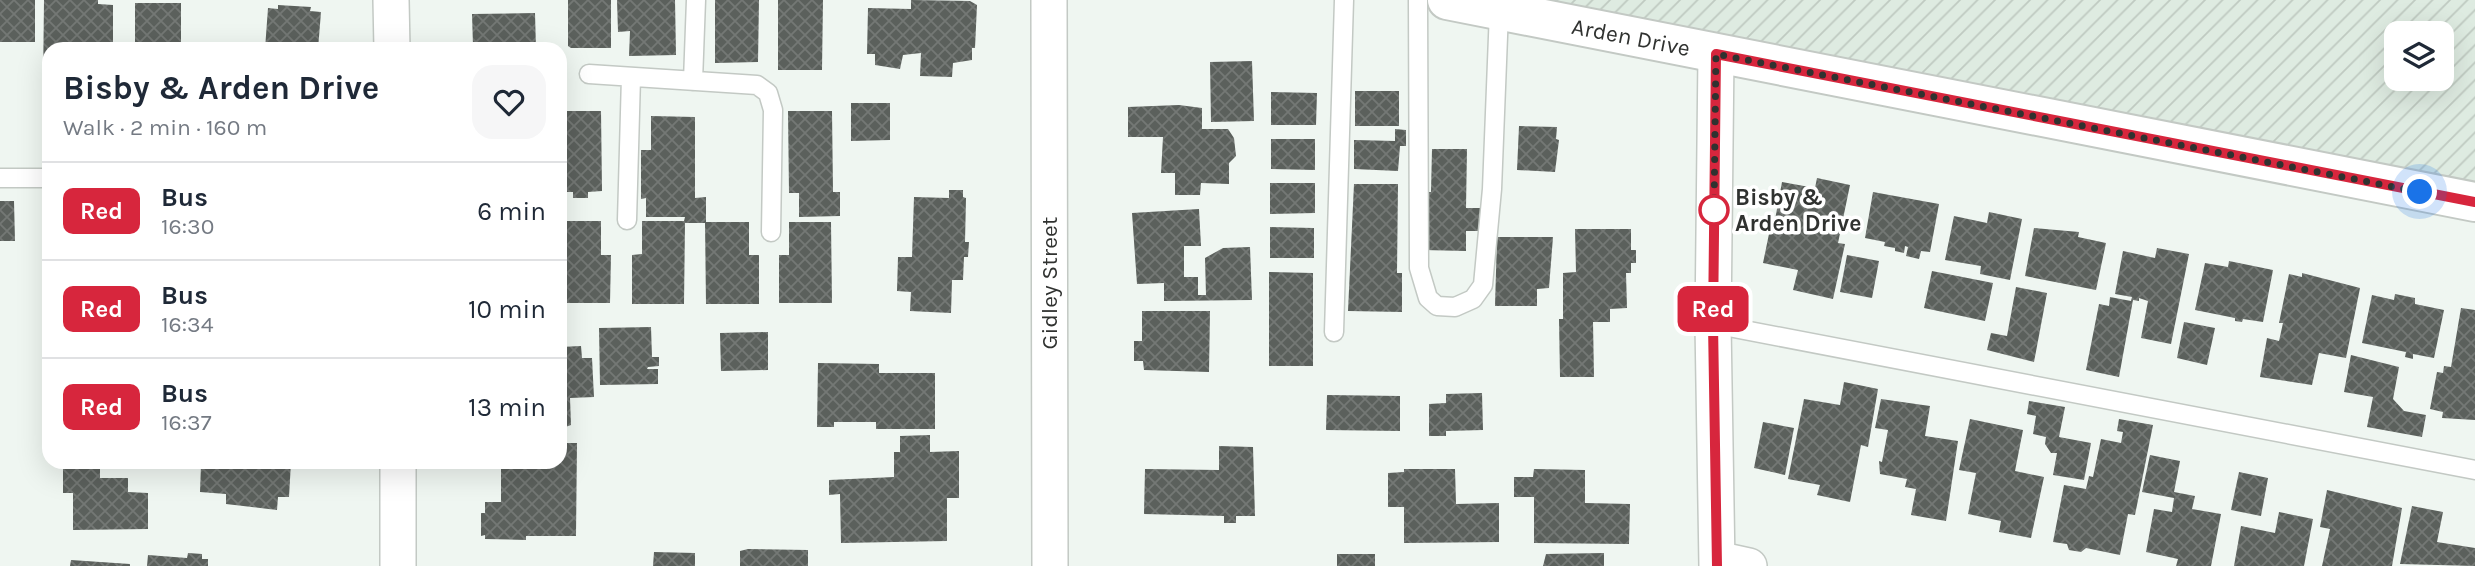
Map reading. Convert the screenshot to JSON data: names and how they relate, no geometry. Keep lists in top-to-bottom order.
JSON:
{
  "streets": {
    "street": ["Arden Drive", "Gidley Street"]
  },
  "places": ["Bisby & Arden Drive"],
  "lines": ["bus line Red"],
  "page": {
    "on_map": "Red",
    "heading": ["Bisby & Arden Drive", "Walk · 2 min · 160 m"],
    "list": [
      {
        "mark": "Red",
        "name": "Bus",
        "note": "16:30",
        "value": "6 min"
      },
      {
        "mark": "Red",
        "name": "Bus",
        "note": "16:34",
        "value": "10 min"
      },
      {
        "mark": "Red",
        "name": "Bus",
        "note": "16:37",
        "value": "13 min"
      }
    ]
  }
}
